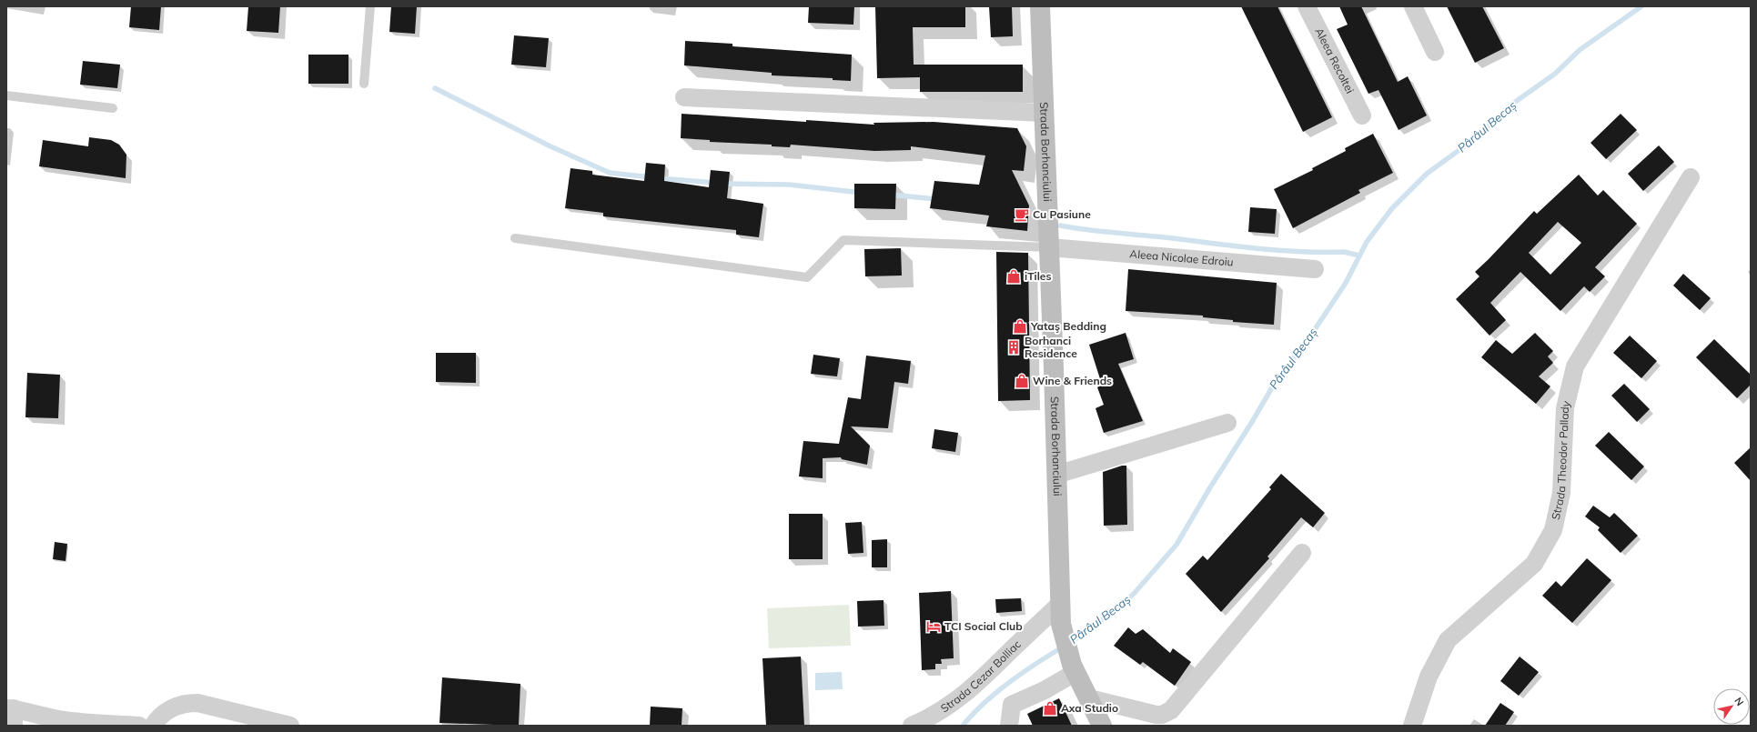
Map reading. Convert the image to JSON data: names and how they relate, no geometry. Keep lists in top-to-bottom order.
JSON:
{
  "streets": {
    "main road": ["Strada Borhanciului"],
    "street": [
      "Aleea Recoltei",
      "Aleea Nicolae Edroiu",
      "Strada Theodor Pallady",
      "Strada Cezar Bolliac"
    ]
  },
  "crossings": [
    ["Strada Borhanciului", "Aleea Nicolae Edroiu"],
    ["Strada Borhanciului", "Strada Cezar Bolliac"]
  ],
  "water": ["Pârâul Becaș"],
  "places": {
    "cafe": ["Cu Pasiune"],
    "shop": [
      "iTiles",
      "Yataş Bedding",
      "Wine & Friends",
      "Axa Studio"
    ],
    "building": ["Borhanci Residence"],
    "hotel": ["TCI Social Club"]
  },
  "north": "top right"
}
